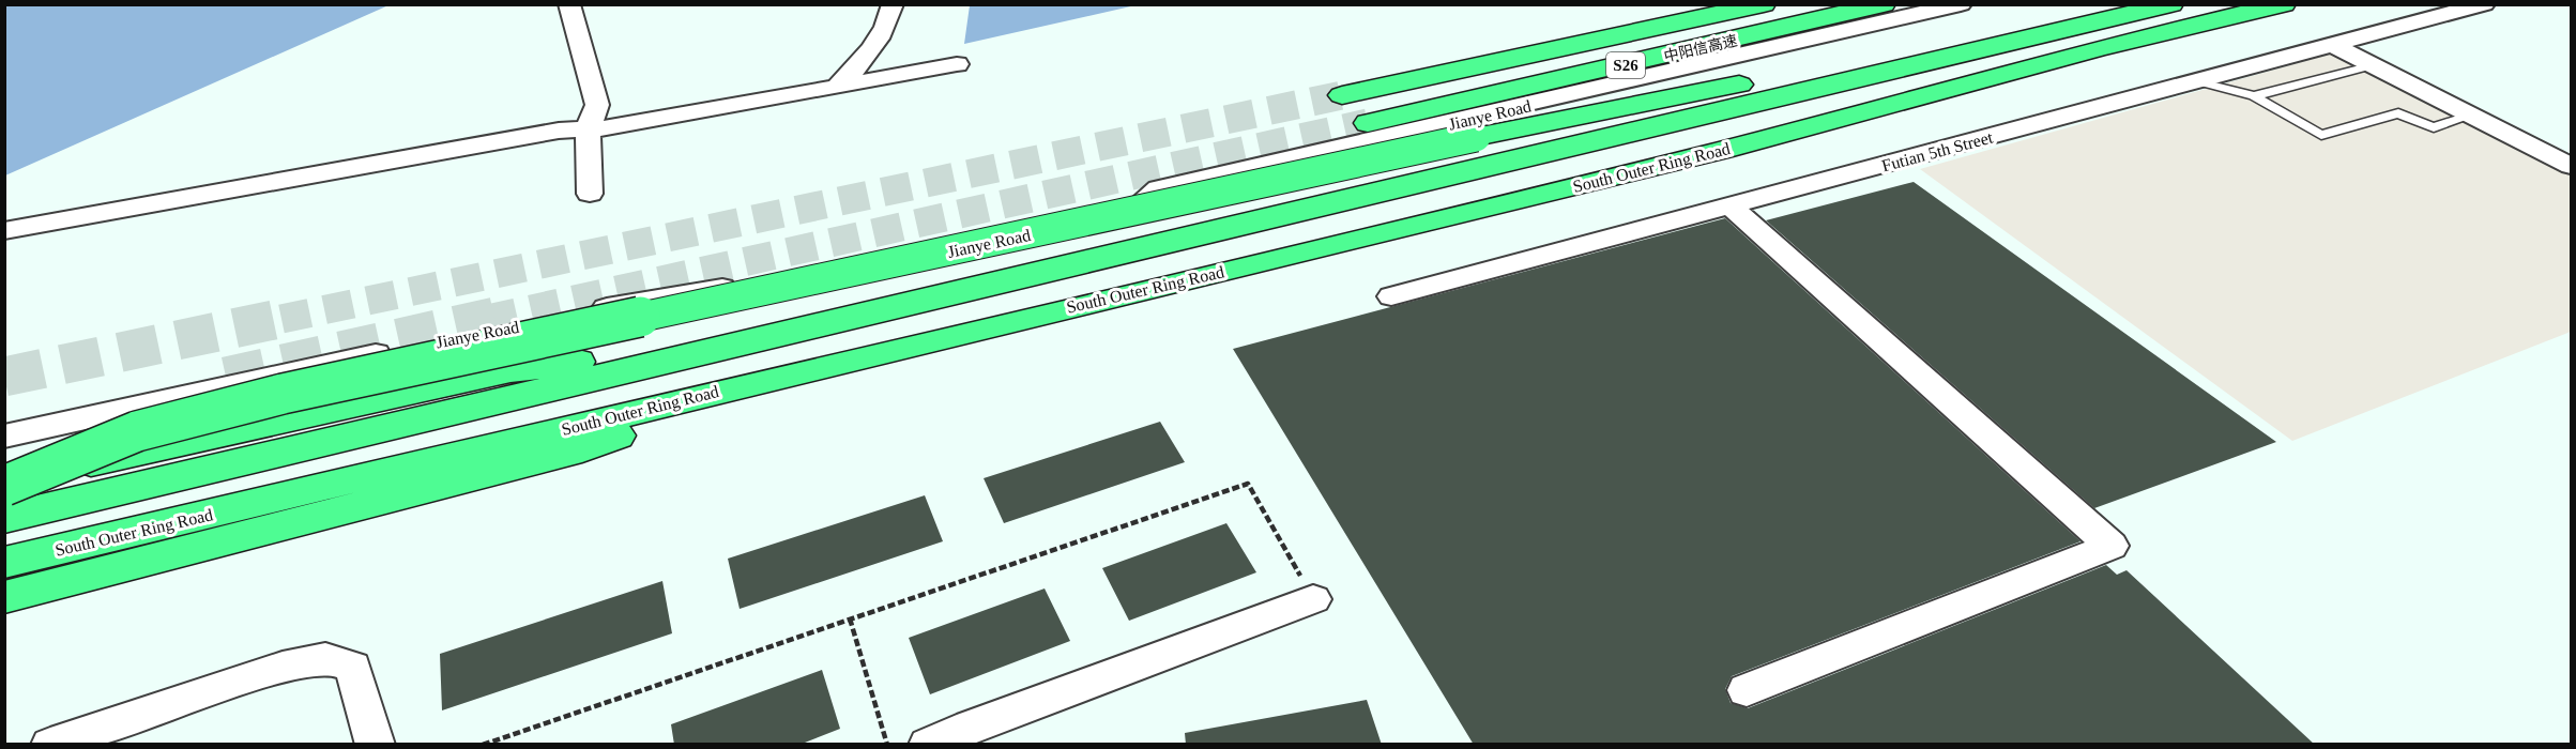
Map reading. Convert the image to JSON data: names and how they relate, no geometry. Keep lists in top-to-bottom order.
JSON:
{
  "streets": {
    "highway": ["中阳信高速", "S26", "South Outer Ring Road"],
    "street": ["Jianye Road", "Futian 5th Street"]
  }
}
